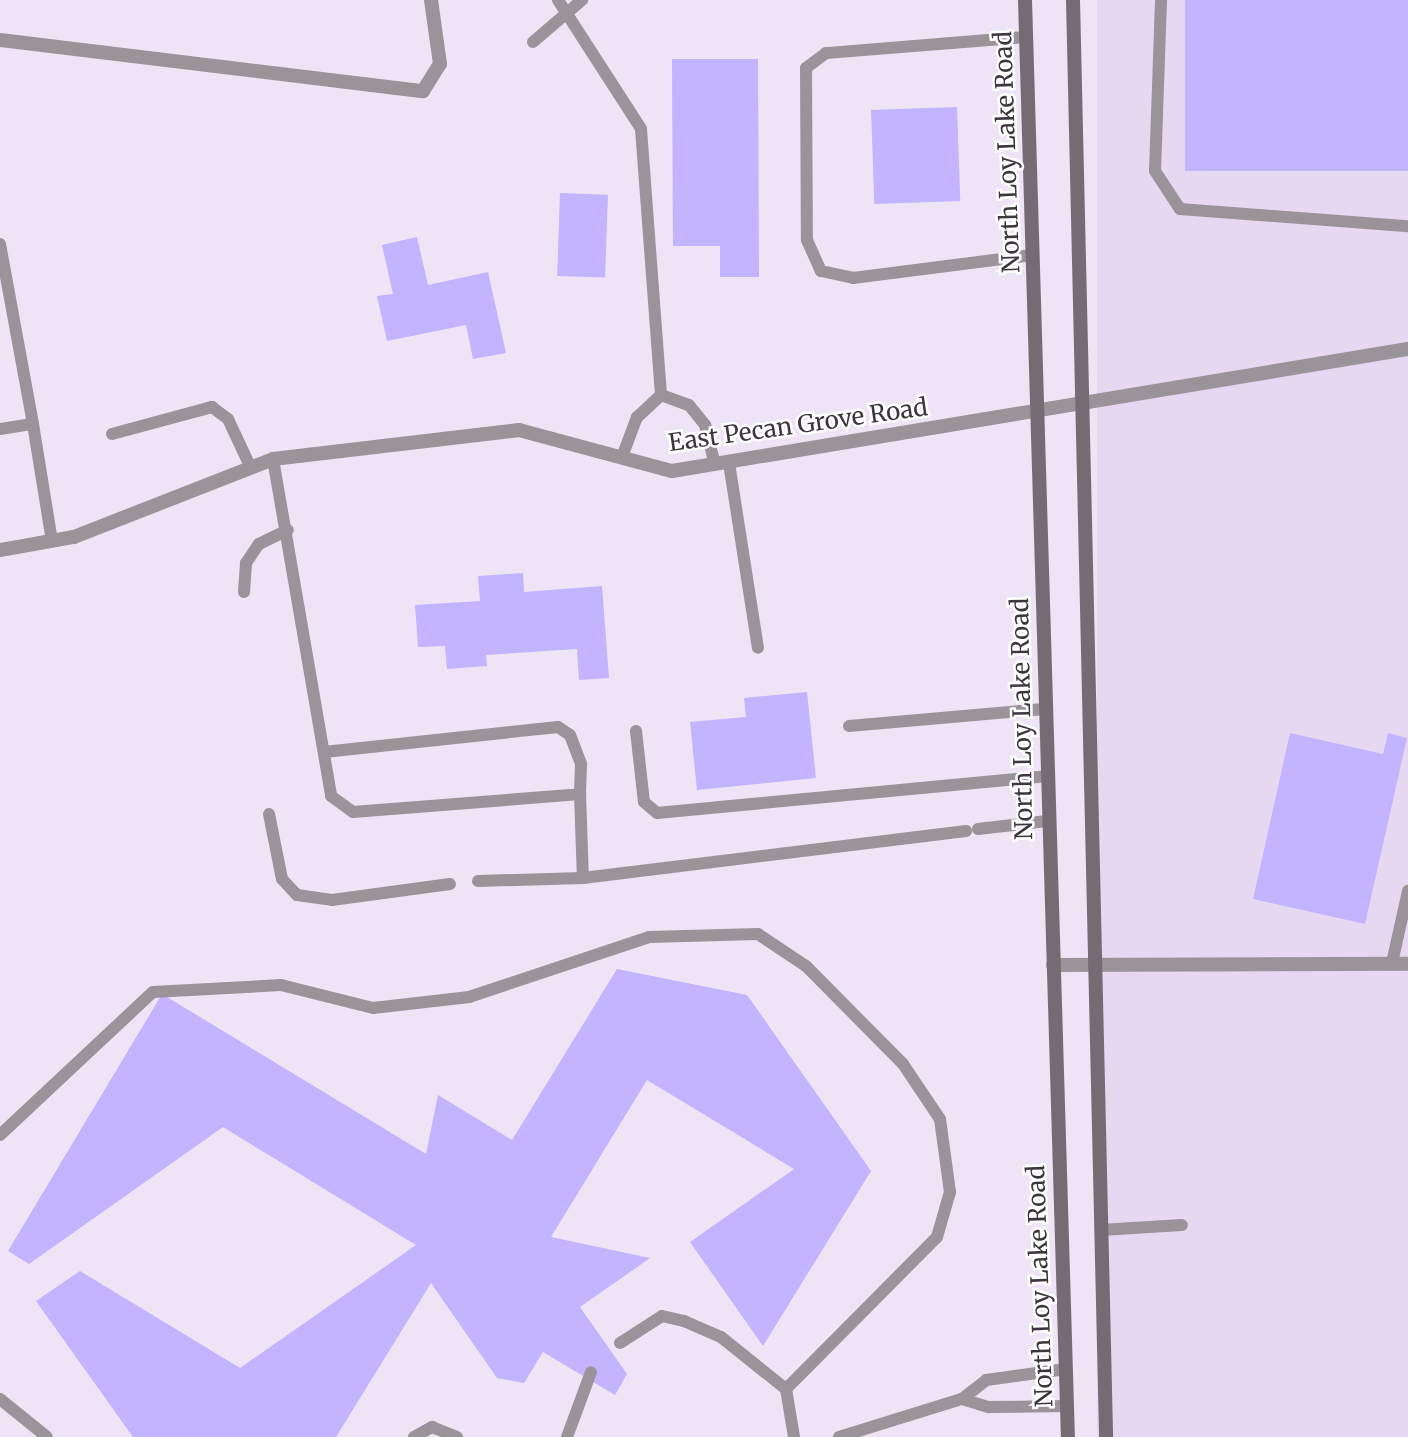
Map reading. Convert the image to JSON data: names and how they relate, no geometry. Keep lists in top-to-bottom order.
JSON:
{
  "streets": {
    "main road": ["North Loy Lake Road"],
    "street": ["East Pecan Grove Road"]
  },
  "crossings": [
    ["North Loy Lake Road", "East Pecan Grove Road"]
  ]
}
